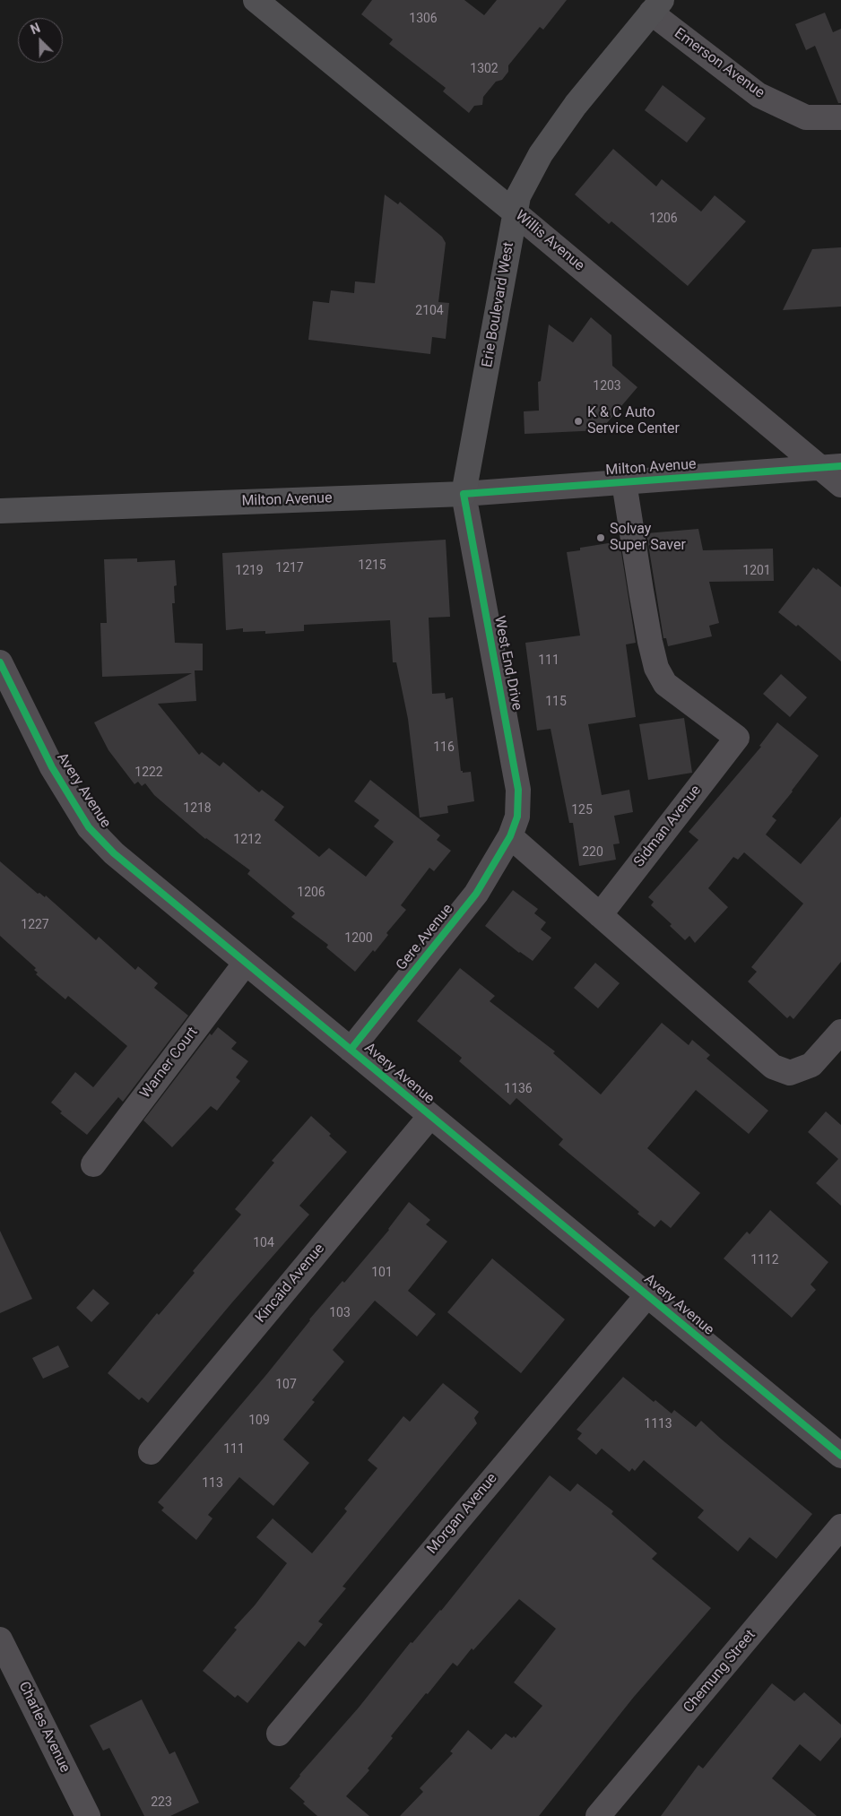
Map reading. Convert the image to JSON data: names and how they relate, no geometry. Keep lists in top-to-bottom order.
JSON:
{
  "streets": {
    "main road": ["Willis Avenue", "Erie Boulevard West", "Milton Avenue"],
    "street": [
      "Emerson Avenue",
      "West End Drive",
      "Avery Avenue",
      "Sidman Avenue",
      "Gere Avenue",
      "Warner Court",
      "Kincaid Avenue",
      "Morgan Avenue",
      "Chemung Street",
      "Charles Avenue"
    ]
  },
  "crossings": [
    ["Emerson Avenue", "Erie Boulevard West"],
    ["Willis Avenue", "Erie Boulevard West"],
    ["Willis Avenue", "Milton Avenue"],
    ["Erie Boulevard West", "Milton Avenue"],
    ["Erie Boulevard West", "West End Drive"],
    ["Milton Avenue", "West End Drive"],
    ["Milton Avenue", "Sidman Avenue"],
    ["West End Drive", "Gere Avenue"],
    ["Avery Avenue", "Gere Avenue"],
    ["Avery Avenue", "Warner Court"],
    ["Avery Avenue", "Kincaid Avenue"],
    ["Avery Avenue", "Morgan Avenue"]
  ],
  "places": ["K & C Auto Service Center", "Solvay Super Saver"],
  "house_numbers": [
    "1306",
    "1302",
    "1206",
    "2104",
    "1203",
    "1215",
    "1217",
    "1219",
    "1201",
    "111",
    "115",
    "116",
    "1222",
    "1218",
    "125",
    "1212",
    "220",
    "1206",
    "1227",
    "1200",
    "1136",
    "104",
    "1112",
    "101",
    "103",
    "107",
    "109",
    "1113",
    "111",
    "113",
    "223"
  ],
  "north": "top left"
}
